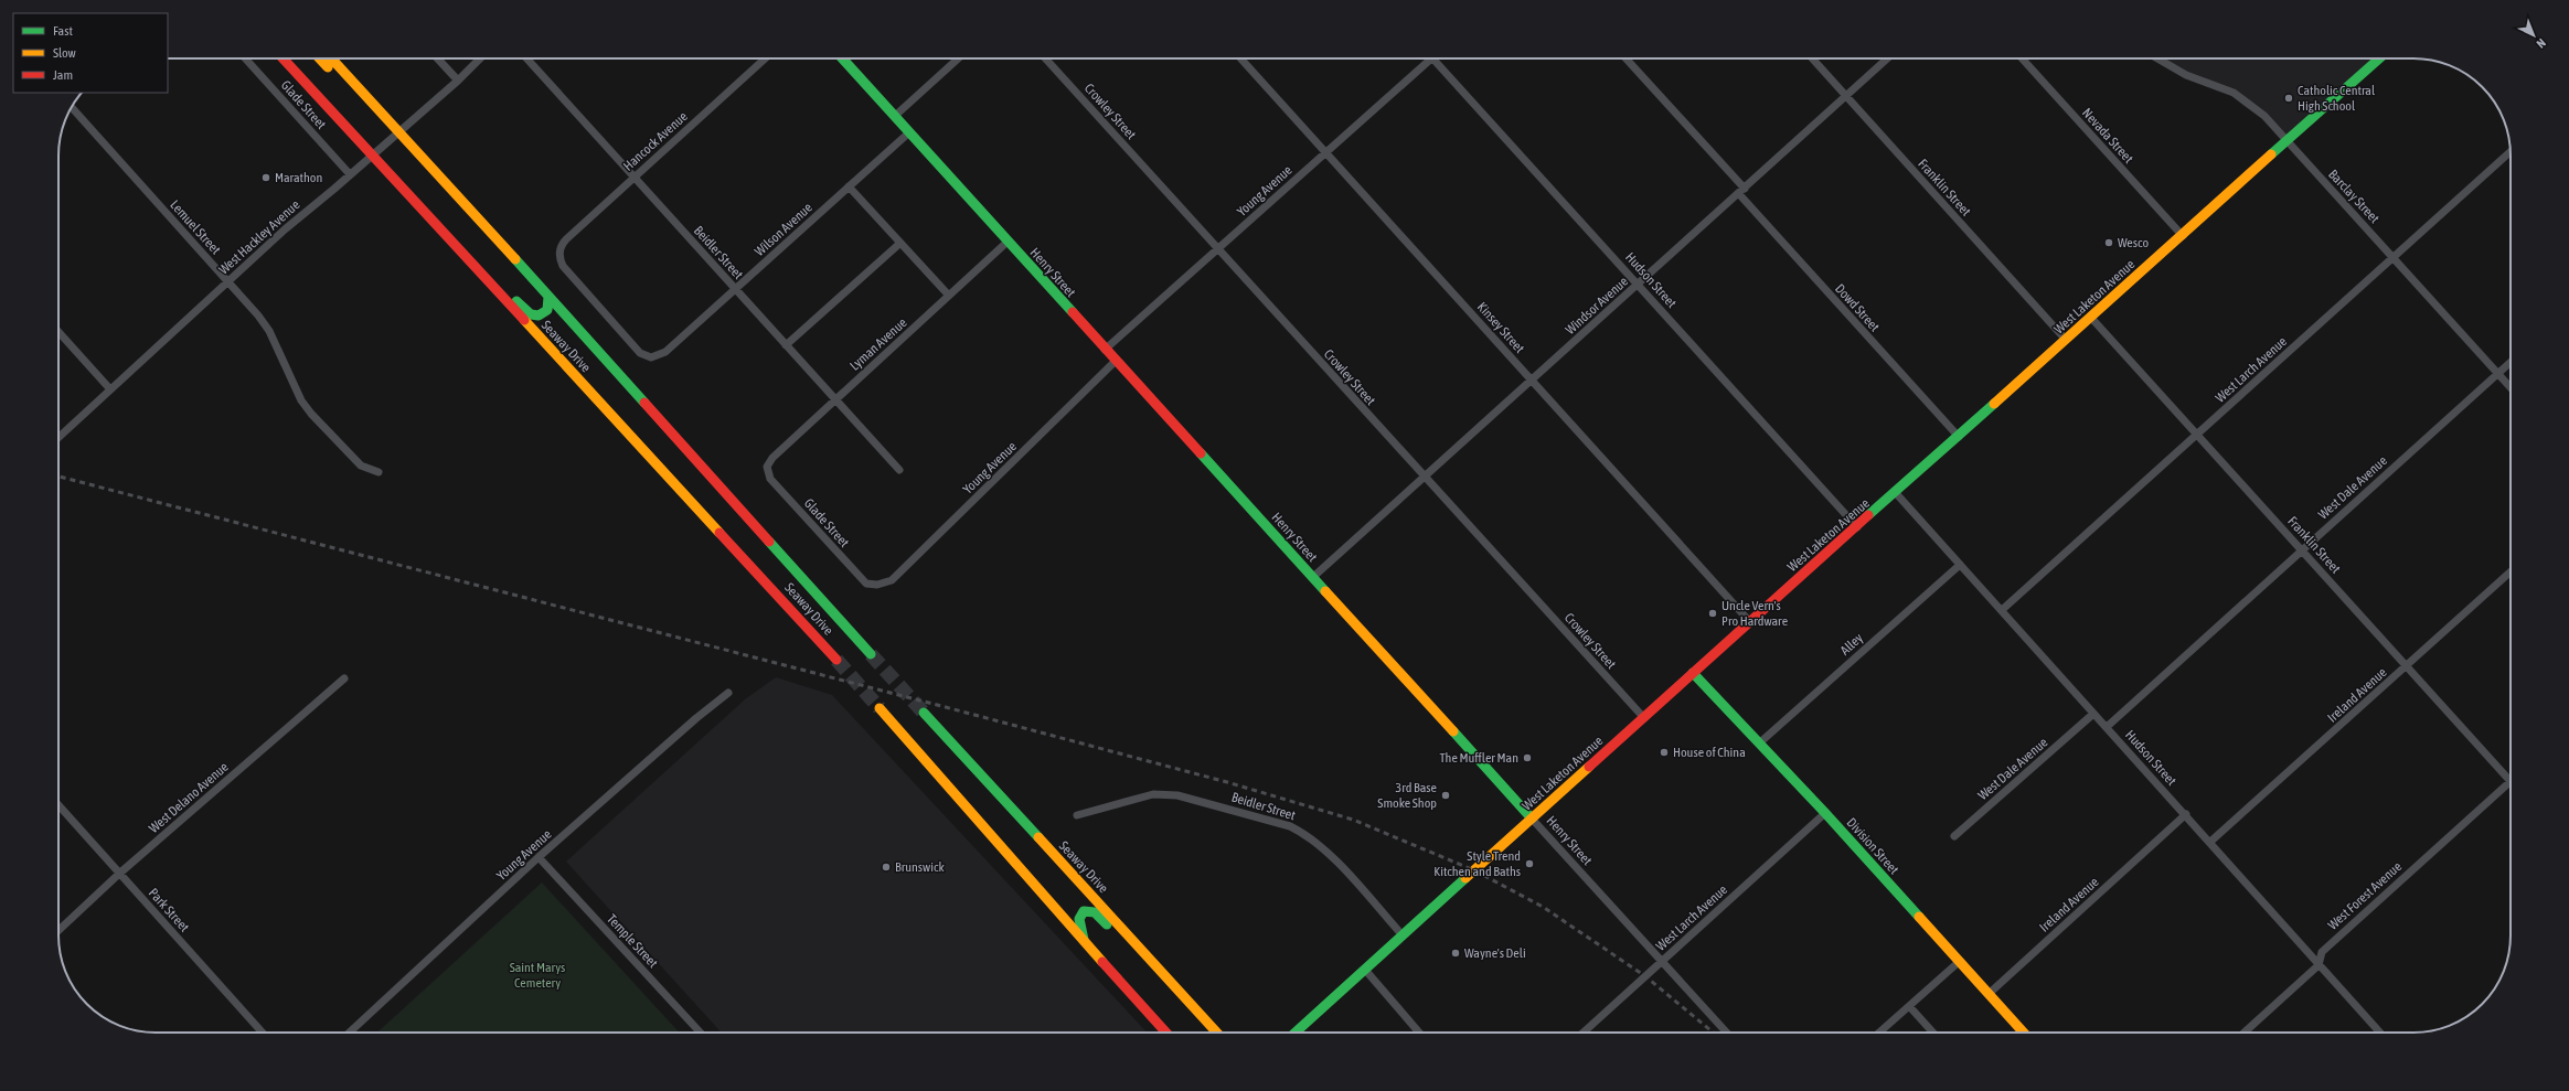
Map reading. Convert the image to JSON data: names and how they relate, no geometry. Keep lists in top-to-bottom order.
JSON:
{
  "streets": {
    "main road": [
      "Henry Street",
      "West Laketon Avenue",
      "Seaway Drive",
      "Division Street"
    ],
    "street": [
      "Glade Street",
      "Crowley Street",
      "Nevada Street",
      "Hancock Avenue",
      "Franklin Street",
      "Young Avenue",
      "Barclay Street",
      "Lemuel Street",
      "Wilson Avenue",
      "West Hackley Avenue",
      "Beidler Street",
      "Hudson Street",
      "Windsor Avenue",
      "Dowd Street",
      "Kinsey Street",
      "Lyman Avenue",
      "West Larch Avenue",
      "West Dale Avenue",
      "Alley",
      "Ireland Avenue",
      "West Delano Avenue",
      "West Forest Avenue",
      "Park Street",
      "Temple Street"
    ]
  },
  "crossings": [
    ["Glade Street", "Young Avenue"],
    ["Glade Street", "West Hackley Avenue"],
    ["Glade Street", "Lyman Avenue"],
    ["Crowley Street", "Young Avenue"],
    ["Crowley Street", "West Laketon Avenue"],
    ["Crowley Street", "Windsor Avenue"],
    ["Nevada Street", "West Laketon Avenue"],
    ["Hancock Avenue", "Wilson Avenue"],
    ["Hancock Avenue", "Beidler Street"],
    ["Franklin Street", "West Laketon Avenue"],
    ["Franklin Street", "Windsor Avenue"],
    ["Franklin Street", "West Larch Avenue"],
    ["Franklin Street", "West Dale Avenue"],
    ["Franklin Street", "Ireland Avenue"],
    ["Franklin Street", "West Forest Avenue"],
    ["Young Avenue", "Henry Street"],
    ["Young Avenue", "Hudson Street"],
    ["Young Avenue", "Kinsey Street"],
    ["Young Avenue", "Temple Street"],
    ["Barclay Street", "West Laketon Avenue"],
    ["Barclay Street", "West Larch Avenue"],
    ["Barclay Street", "West Dale Avenue"],
    ["Lemuel Street", "West Hackley Avenue"],
    ["Wilson Avenue", "Beidler Street"],
    ["Wilson Avenue", "Henry Street"],
    ["West Hackley Avenue", "Seaway Drive"],
    ["Beidler Street", "West Laketon Avenue"],
    ["Beidler Street", "Lyman Avenue"],
    ["Henry Street", "West Laketon Avenue"],
    ["Henry Street", "Windsor Avenue"],
    ["Henry Street", "Lyman Avenue"],
    ["Henry Street", "West Larch Avenue"],
    ["Hudson Street", "West Laketon Avenue"],
    ["Hudson Street", "Windsor Avenue"],
    ["Hudson Street", "West Larch Avenue"],
    ["Hudson Street", "West Dale Avenue"],
    ["Hudson Street", "Alley"],
    ["Hudson Street", "Ireland Avenue"],
    ["Hudson Street", "West Forest Avenue"],
    ["West Laketon Avenue", "Dowd Street"],
    ["West Laketon Avenue", "Kinsey Street"],
    ["West Laketon Avenue", "Division Street"],
    ["Windsor Avenue", "Dowd Street"],
    ["Windsor Avenue", "Kinsey Street"],
    ["West Larch Avenue", "Division Street"],
    ["Alley", "Division Street"],
    ["Ireland Avenue", "Division Street"],
    ["West Delano Avenue", "Park Street"]
  ],
  "parks": ["Saint Marys Cemetery"],
  "places": [
    "Catholic Central High School",
    "Marathon",
    "Wesco",
    "Uncle Vern's Pro Hardware",
    "House of China",
    "The Muffler Man",
    "3rd Base Smoke Shop",
    "Style Trend Kitchen and Baths",
    "Brunswick",
    "Wayne's Deli"
  ],
  "legend": ["Fast", "Slow", "Jam"],
  "north": "bottom right"
}
